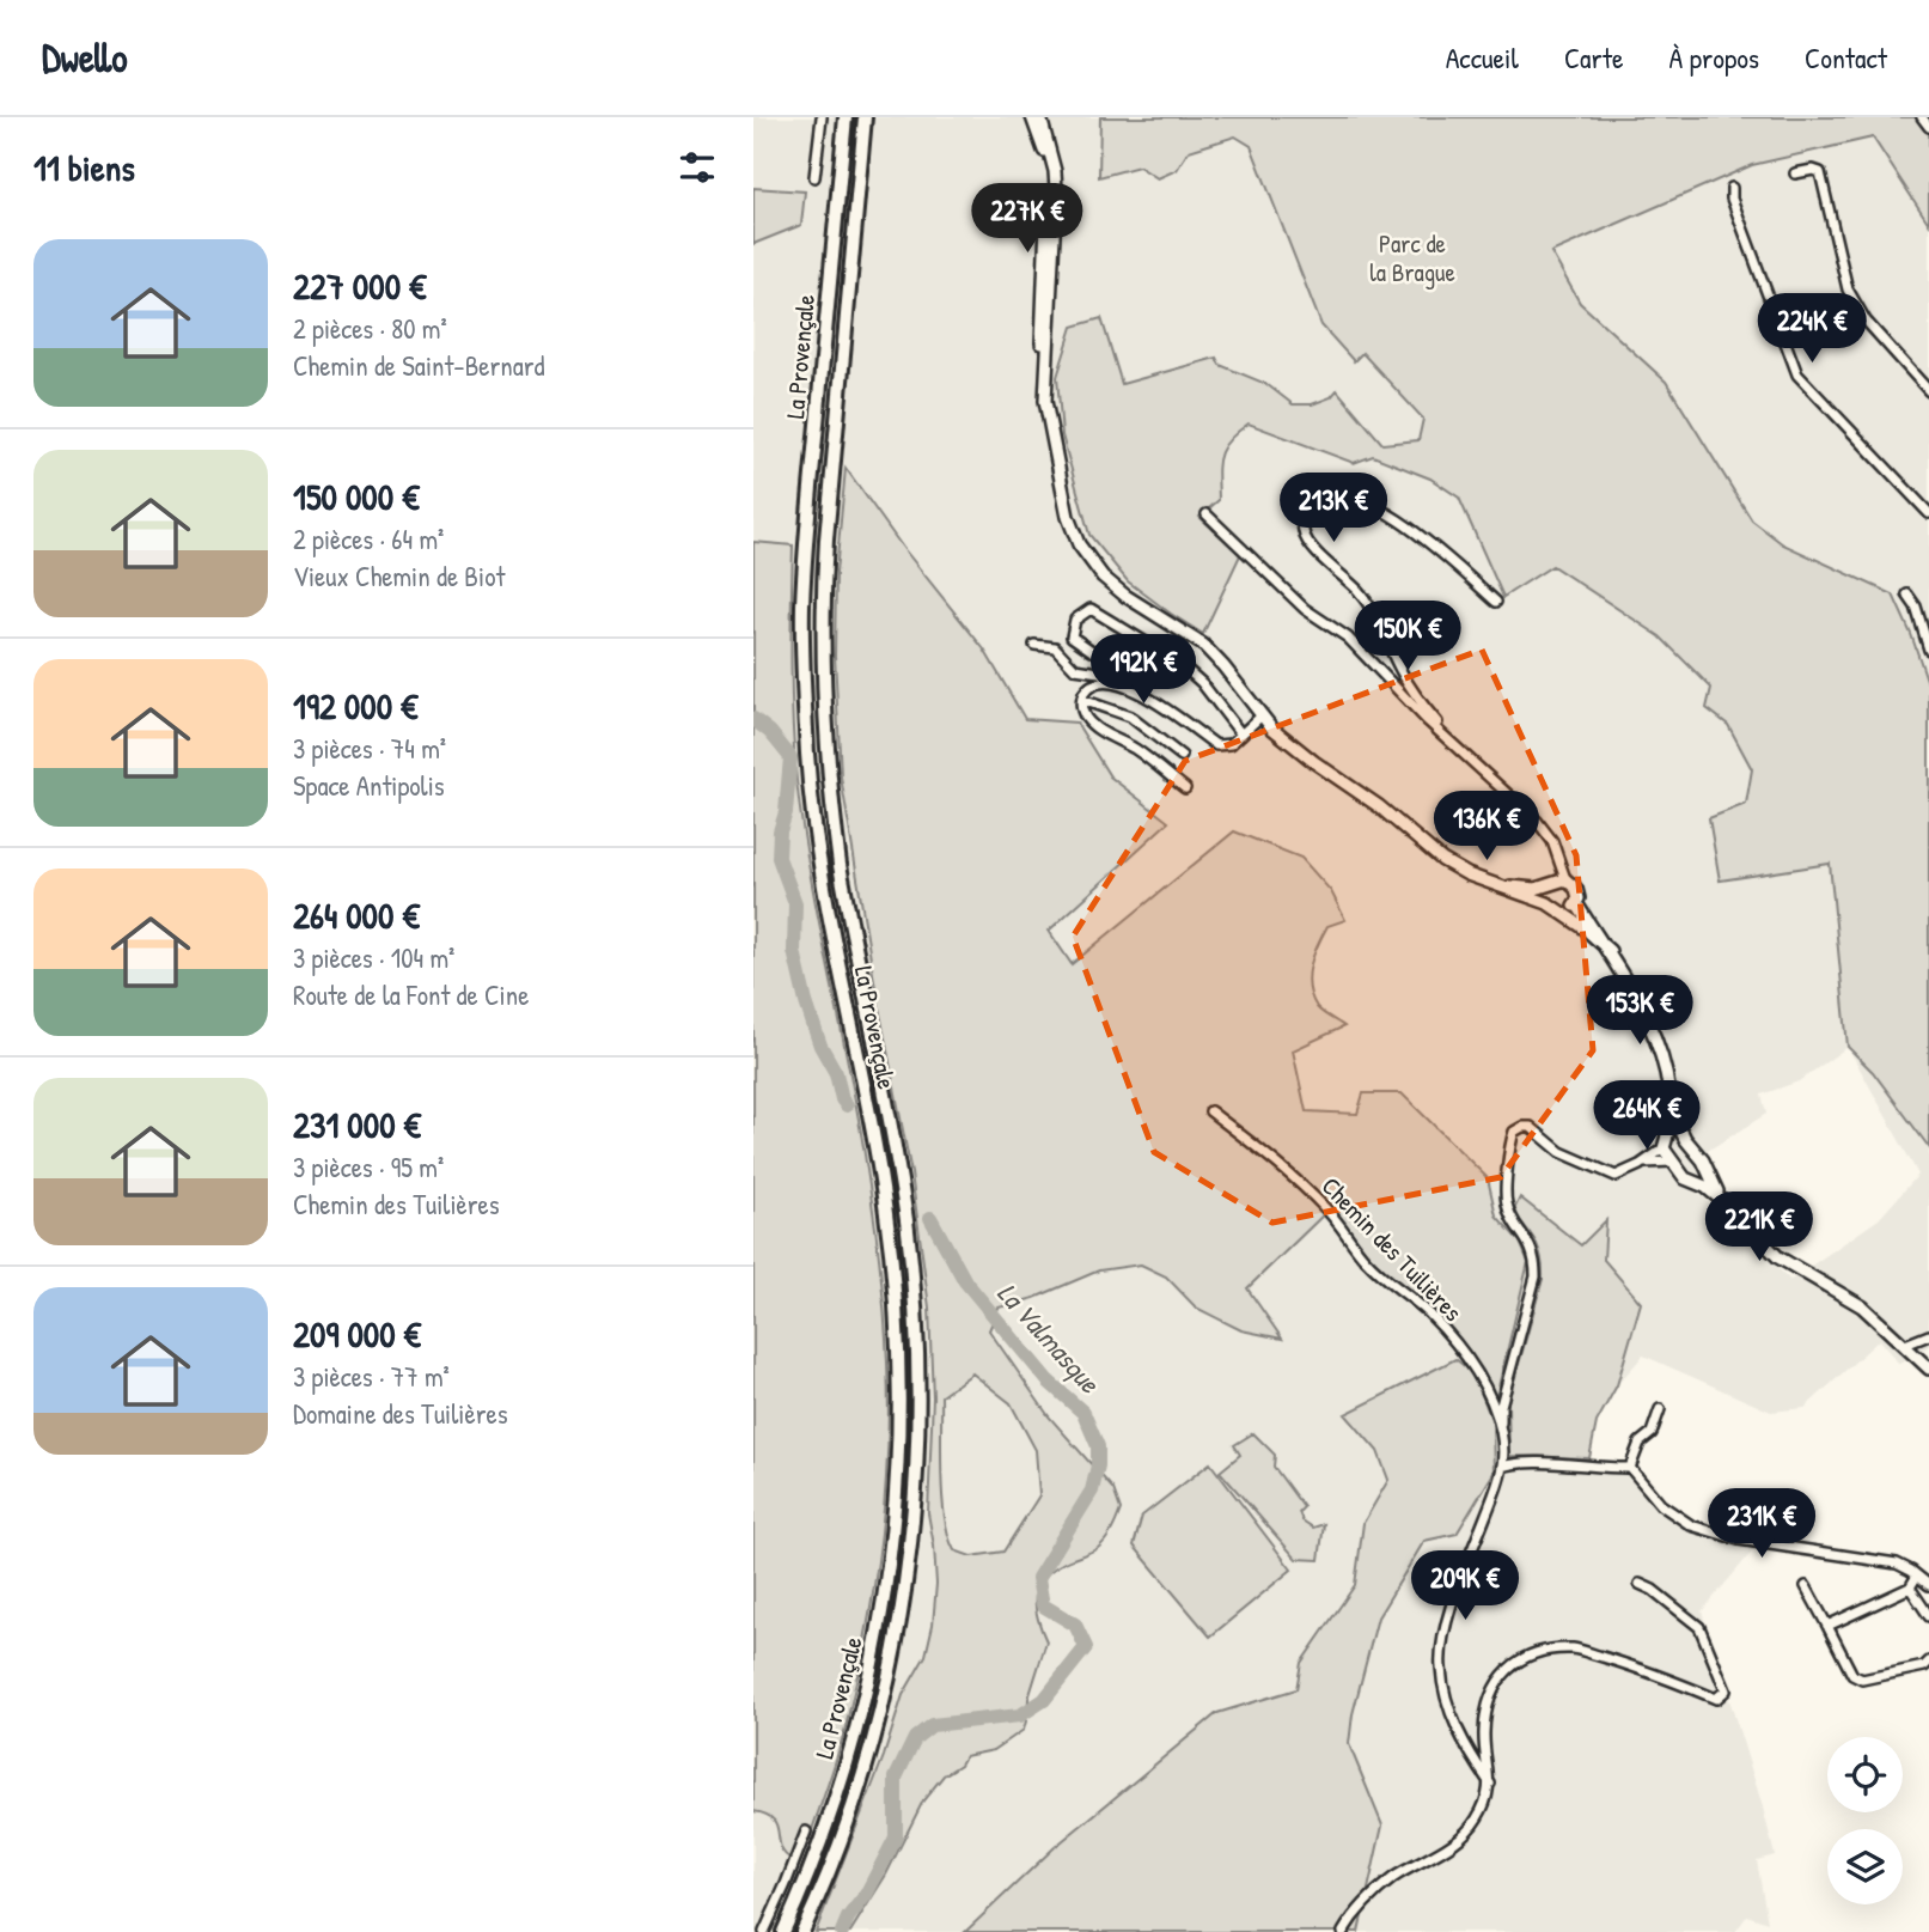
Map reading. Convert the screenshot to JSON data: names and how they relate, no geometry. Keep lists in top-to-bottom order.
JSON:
{
  "streets": {
    "highway": ["La Provençale"],
    "street": ["Chemin des Tuilières"]
  },
  "water": ["La Valmasque"],
  "parks": ["Parc de la Brague"],
  "page": {
    "header": "Dwello",
    "nav": [
      "Accueil",
      "Carte",
      "À propos",
      "Contact"
    ],
    "heading": "11 biens",
    "price": [
      "227K €",
      "224K €",
      "213K €",
      "150K €",
      "192K €",
      "136K €",
      "153K €",
      "264K €",
      "221K €",
      "231K €",
      "209K €"
    ],
    "list": [
      {
        "name": "227 000 €",
        "note": "2 pièces · 80 m² · Chemin de Saint-Bernard"
      },
      {
        "name": "150 000 €",
        "note": "2 pièces · 64 m² · Vieux Chemin de Biot"
      },
      {
        "name": "192 000 €",
        "note": "3 pièces · 74 m² · Space Antipolis"
      },
      {
        "name": "264 000 €",
        "note": "3 pièces · 104 m² · Route de la Font de Cine"
      },
      {
        "name": "231 000 €",
        "note": "3 pièces · 95 m² · Chemin des Tuilières"
      },
      {
        "name": "209 000 €",
        "note": "3 pièces · 77 m² · Domaine des Tuilières"
      }
    ]
  }
}
